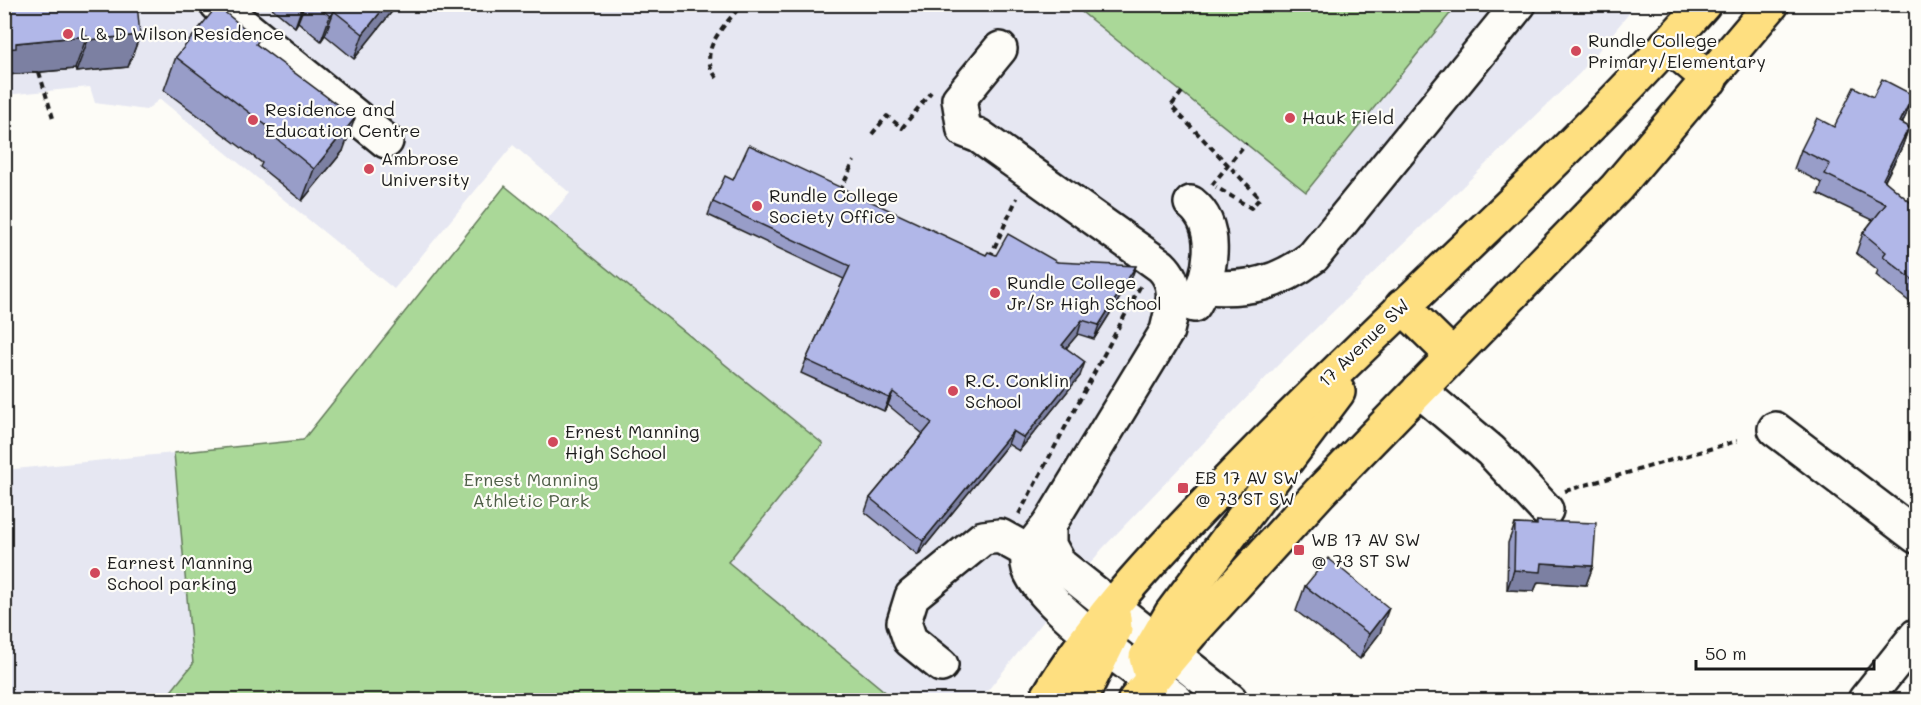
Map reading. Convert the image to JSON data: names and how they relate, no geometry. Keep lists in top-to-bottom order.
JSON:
{
  "streets": {
    "main road": ["17 Avenue SW"]
  },
  "parks": ["Ernest Manning Athletic Park"],
  "places": {
    "other": [
      "L & D Wilson Residence",
      "Rundle College Primary/Elementary",
      "Hauk Field",
      "Residence and Education Centre",
      "Ambrose University",
      "Rundle College Society Office",
      "Rundle College Jr/Sr High School",
      "R.C. Conklin School",
      "Ernest Manning High School",
      "Earnest Manning School parking"
    ],
    "transit": ["EB 17 AV SW @ 73 ST SW", "WB 17 AV SW @ 73 ST SW"]
  },
  "scale_bar": "50 m"
}
